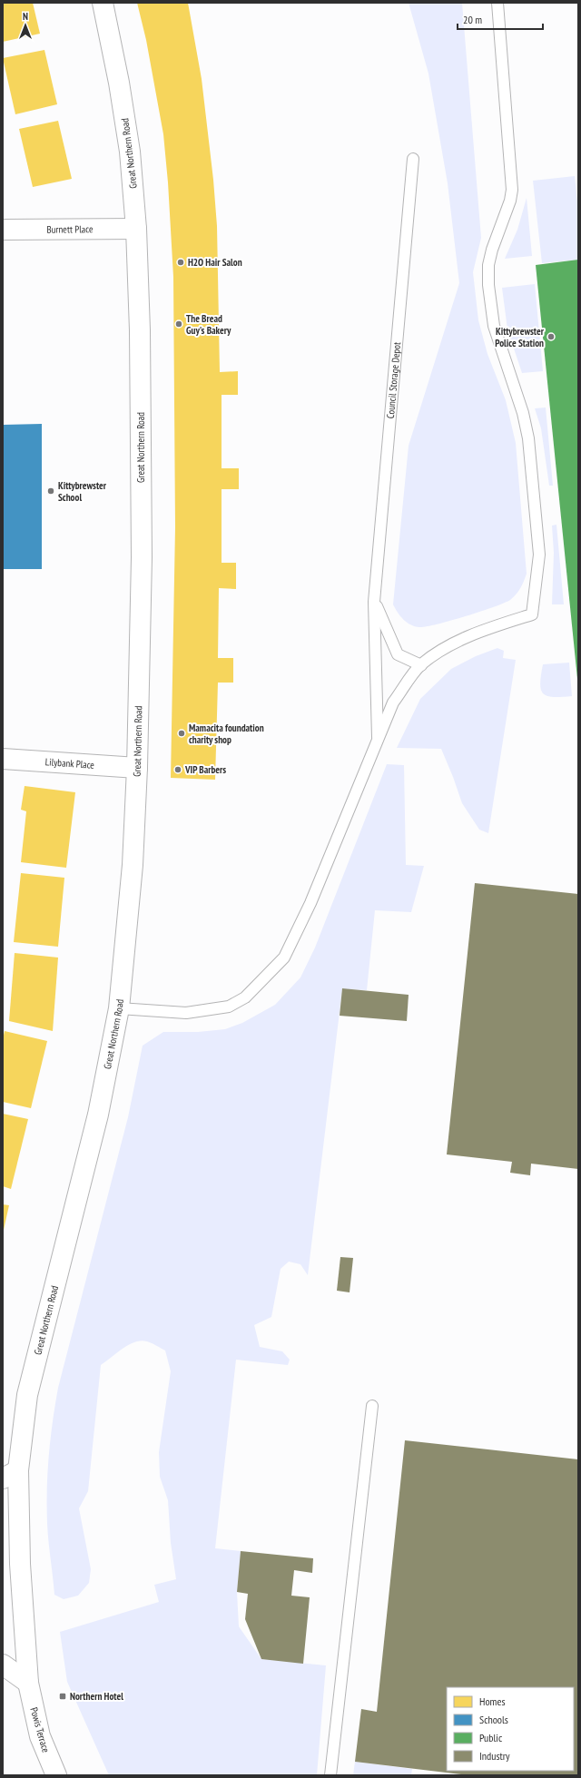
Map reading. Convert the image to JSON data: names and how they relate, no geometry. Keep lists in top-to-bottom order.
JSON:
{
  "streets": {
    "main road": [
      "Great Northern Road",
      "Burnett Place",
      "Lilybank Place",
      "Powis Terrace"
    ],
    "lane": ["Council Storage Depot"]
  },
  "crossings": [
    ["Great Northern Road", "Burnett Place"],
    ["Great Northern Road", "Lilybank Place"],
    ["Great Northern Road", "Powis Terrace"]
  ],
  "places": {
    "other": [
      "H2O Hair Salon",
      "The Bread Guy's Bakery",
      "Kittybrewster Police Station",
      "Kittybrewster School",
      "Mamacita foundation charity shop",
      "VIP Barbers"
    ],
    "transit": ["Northern Hotel"]
  },
  "legend": [
    "Homes",
    "Schools",
    "Public",
    "Industry"
  ],
  "scale_bar": "20 m",
  "north": "top"
}
